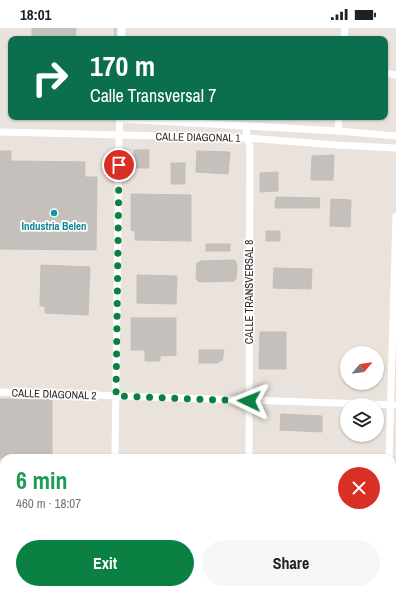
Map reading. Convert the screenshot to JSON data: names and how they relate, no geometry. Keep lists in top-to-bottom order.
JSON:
{
  "streets": {
    "street": ["CALLE DIAGONAL 1", "CALLE TRANSVERSAL 8", "CALLE DIAGONAL 2"]
  },
  "crossings": [
    ["CALLE DIAGONAL 1", "CALLE TRANSVERSAL 8"],
    ["CALLE TRANSVERSAL 8", "CALLE DIAGONAL 2"]
  ],
  "places": ["Industria Belen"],
  "north": "top right",
  "page": {
    "status": "18:01",
    "turn": ["170 m", "Calle Transversal 7"],
    "heading": ["6 min", "460 m · 18:07"],
    "buttons": ["Exit", "Share"]
  }
}
